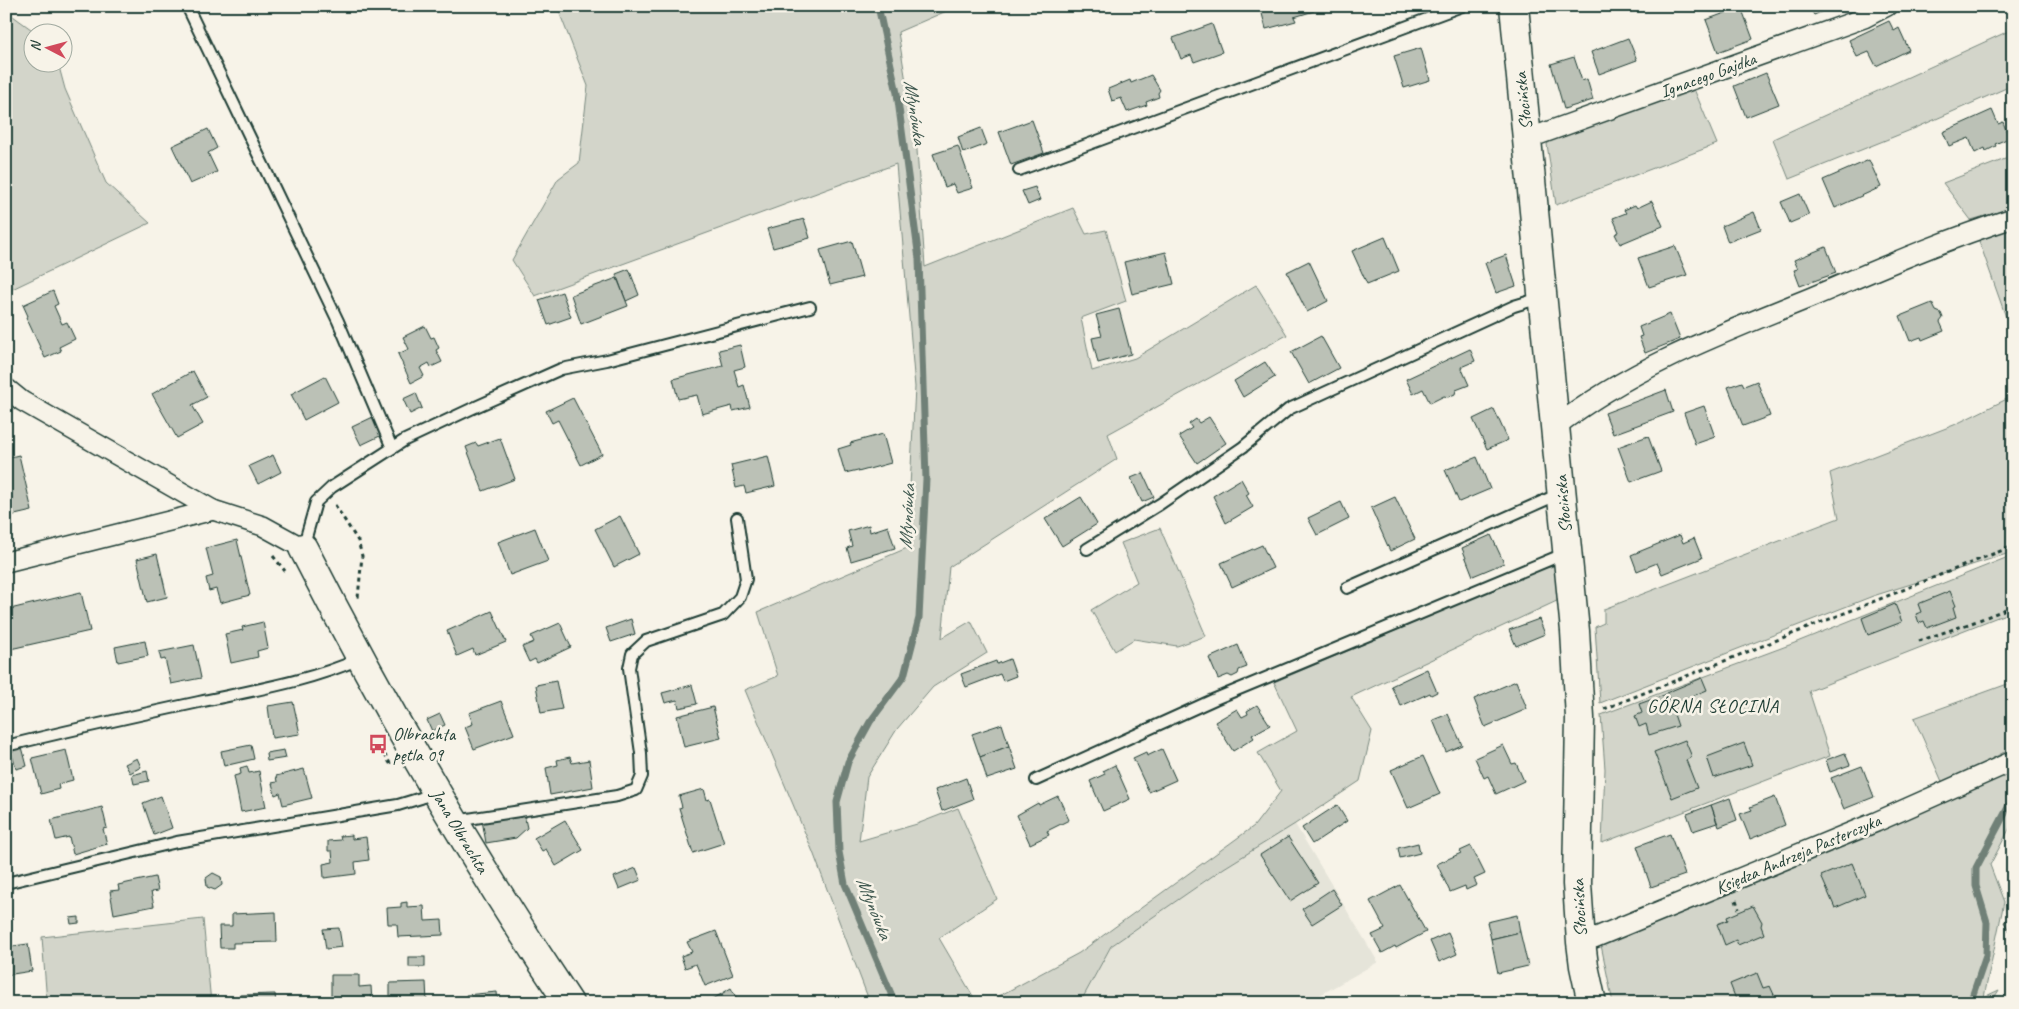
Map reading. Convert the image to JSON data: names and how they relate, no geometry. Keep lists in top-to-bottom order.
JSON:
{
  "streets": {
    "street": [
      "Ignacego Gajdka",
      "Słocińska",
      "Jana Olbrachta",
      "Księdza Andrzeja Pasterczyka"
    ]
  },
  "crossings": [
    ["Ignacego Gajdka", "Słocińska"],
    ["Słocińska", "Księdza Andrzeja Pasterczyka"]
  ],
  "districts": ["GÓRNA SŁOCINA"],
  "water": ["Młynówka"],
  "places": {
    "bus stop": ["Olbrachta pętla 09"]
  },
  "north": "left"
}
